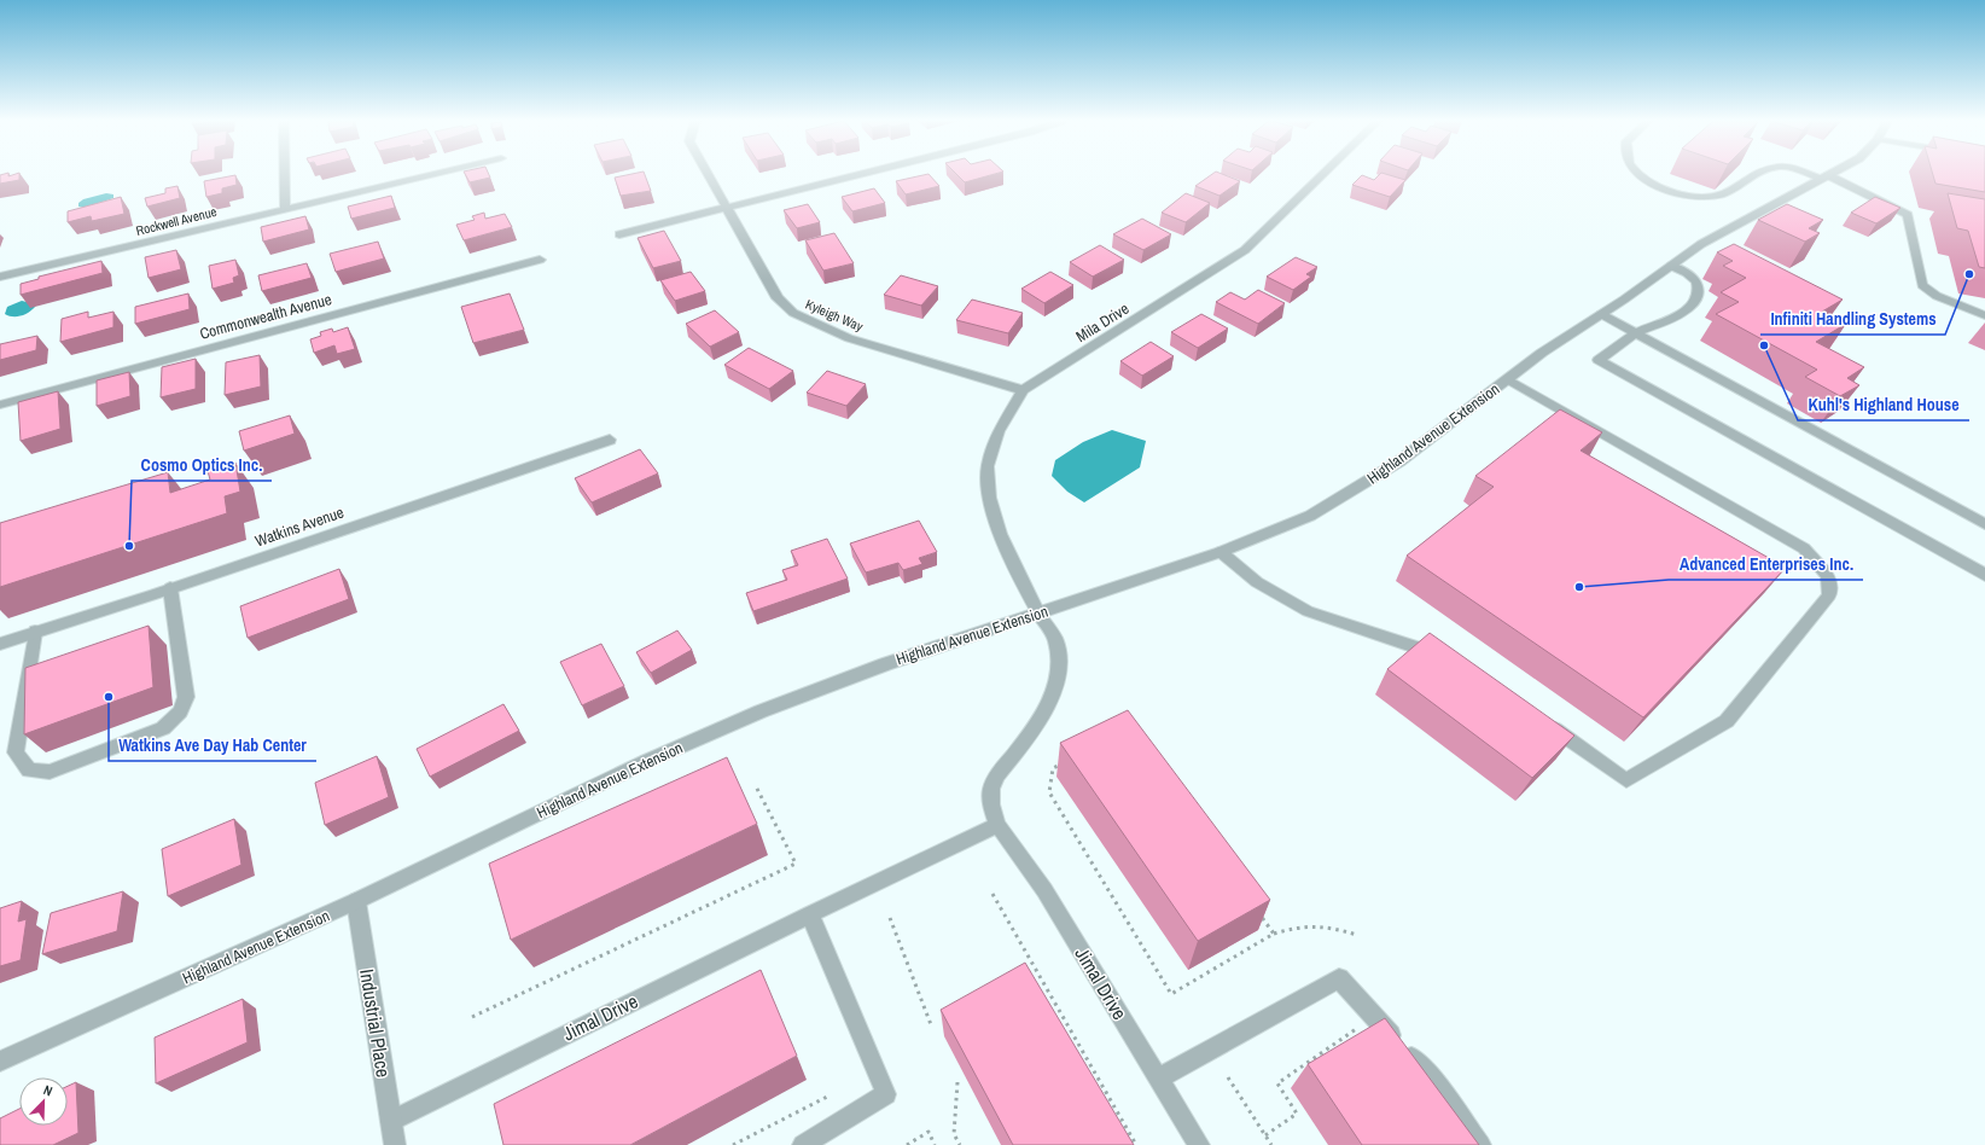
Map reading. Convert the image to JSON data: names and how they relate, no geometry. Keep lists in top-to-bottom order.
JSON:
{
  "streets": {
    "street": [
      "Rockwell Avenue",
      "Kyleigh Way",
      "Commonwealth Avenue",
      "Mila Drive",
      "Highland Avenue Extension",
      "Watkins Avenue",
      "Jimal Drive",
      "Industrial Place"
    ]
  },
  "crossings": [
    ["Kyleigh Way", "Mila Drive"],
    ["Mila Drive", "Highland Avenue Extension"],
    ["Mila Drive", "Jimal Drive"],
    ["Highland Avenue Extension", "Jimal Drive"],
    ["Highland Avenue Extension", "Industrial Place"],
    ["Jimal Drive", "Industrial Place"]
  ],
  "places": [
    "Infiniti Handling Systems",
    "Kuhl's Highland House",
    "Cosmo Optics Inc.",
    "Advanced Enterprises Inc.",
    "Watkins Ave Day Hab Center"
  ],
  "north": "top right"
}
